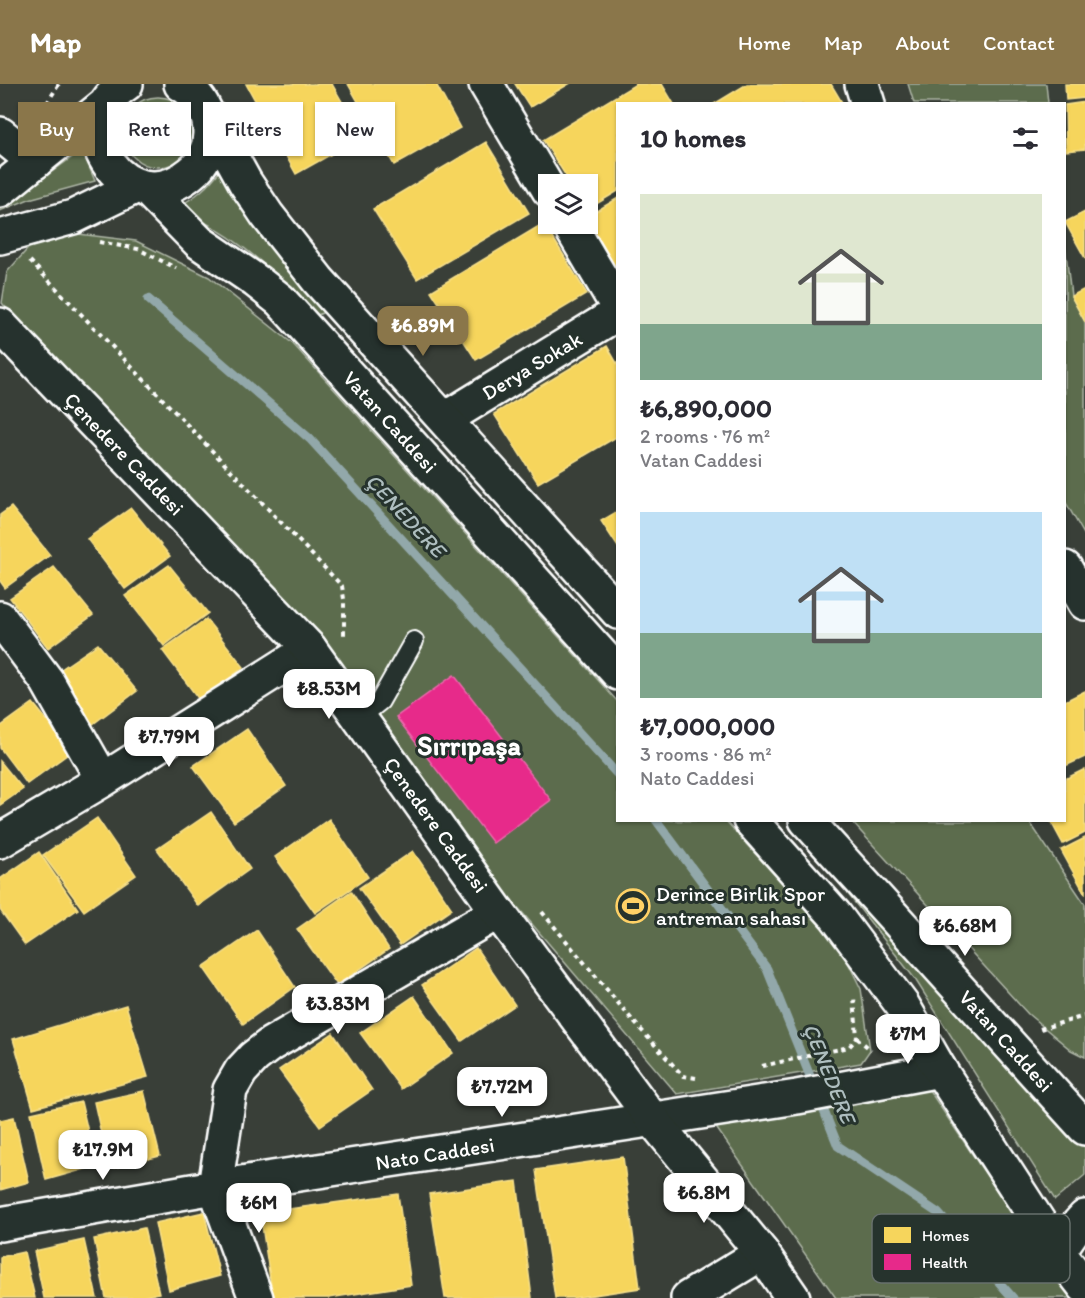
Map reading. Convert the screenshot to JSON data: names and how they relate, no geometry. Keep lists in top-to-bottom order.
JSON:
{
  "streets": {
    "street": [
      "Derya Sokak",
      "Vatan Caddesi",
      "Çenedere Caddesi",
      "Nato Caddesi"
    ]
  },
  "crossings": [
    ["Derya Sokak", "Vatan Caddesi"],
    ["Çenedere Caddesi", "Nato Caddesi"]
  ],
  "districts": ["Sırrıpaşa"],
  "water": ["ÇENEDERE"],
  "places": {
    "sports": ["Derince Birlik Spor antreman sahası"]
  },
  "legend": ["Homes", "Health"],
  "page": {
    "header": "Map",
    "nav": [
      "Home",
      "Map",
      "About",
      "Contact"
    ],
    "chip": [
      "Buy",
      "Rent",
      "Filters",
      "New"
    ],
    "heading": "10 homes",
    "list": [
      {
        "name": "₺6,890,000",
        "note": "2 rooms · 76 m² · Vatan Caddesi"
      },
      {
        "name": "₺7,000,000",
        "note": "3 rooms · 86 m² · Nato Caddesi"
      }
    ],
    "price": [
      "₺6.89M",
      "₺8.53M",
      "₺7.79M",
      "₺6.68M",
      "₺3.83M",
      "₺7M",
      "₺7.72M",
      "₺17.9M",
      "₺6.8M",
      "₺6M"
    ]
  }
}
